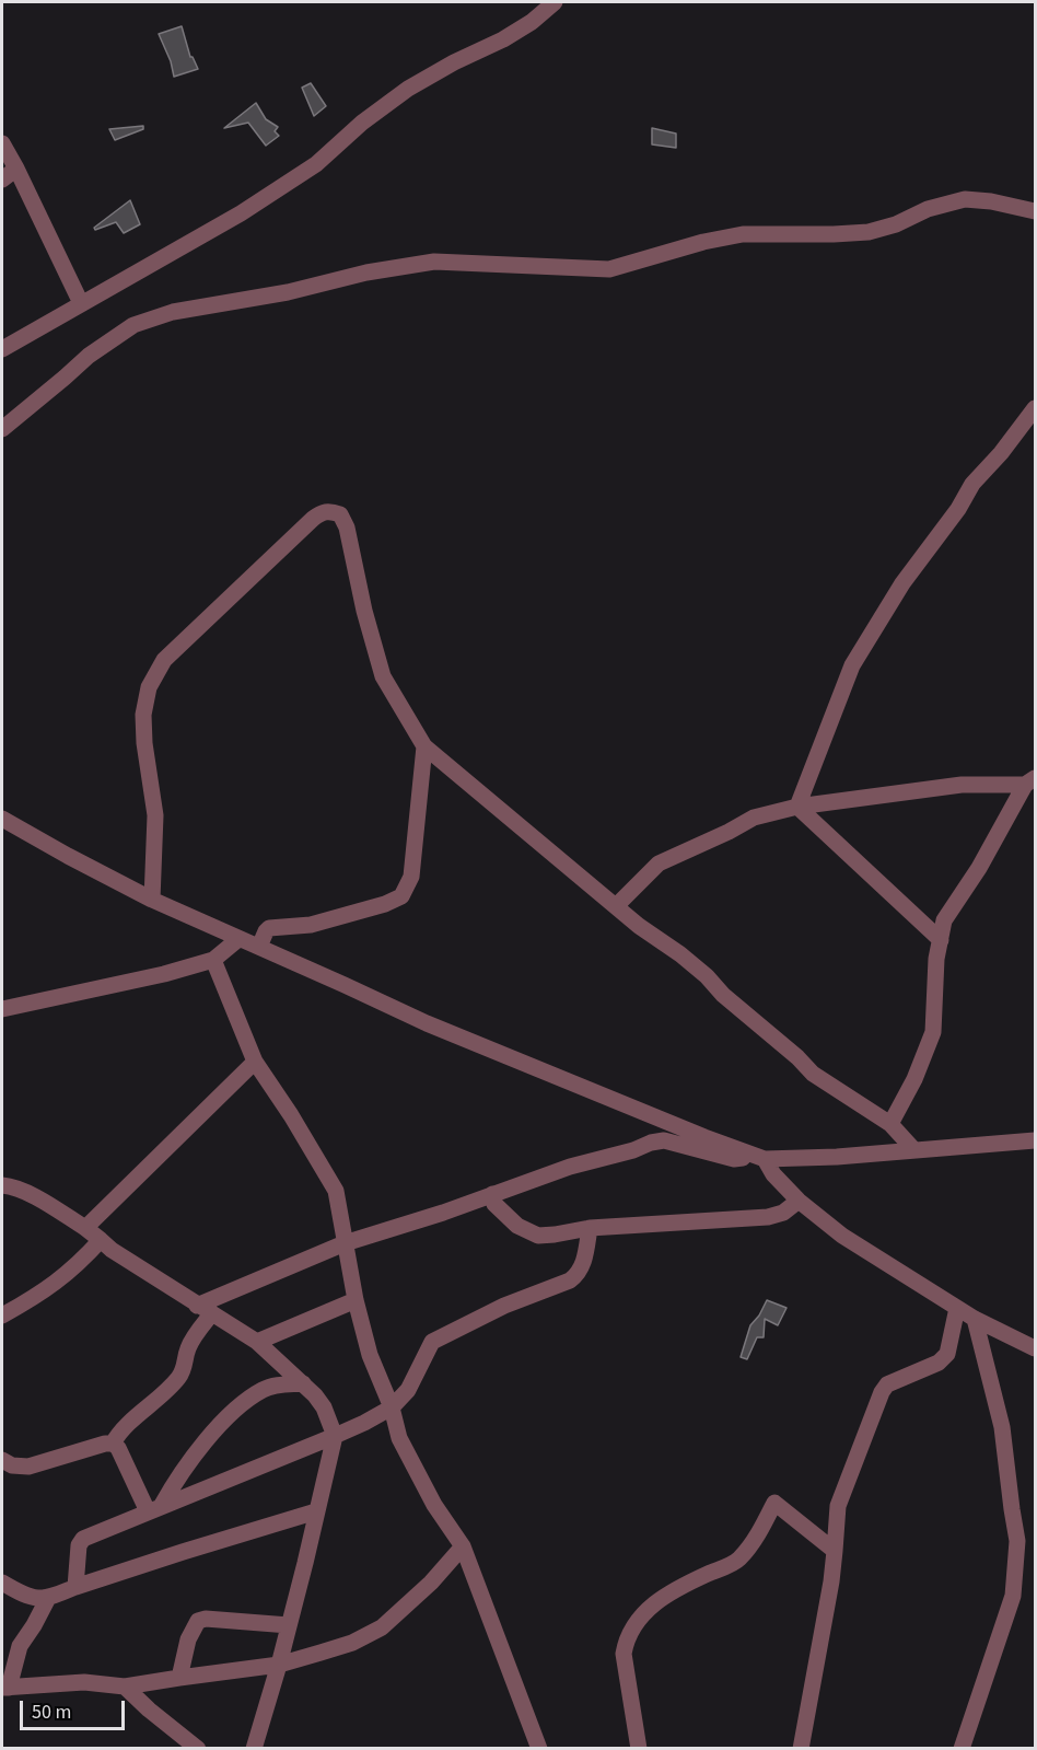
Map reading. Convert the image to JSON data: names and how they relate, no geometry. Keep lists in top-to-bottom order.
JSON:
{
  "scale_bar": "50 m"
}
